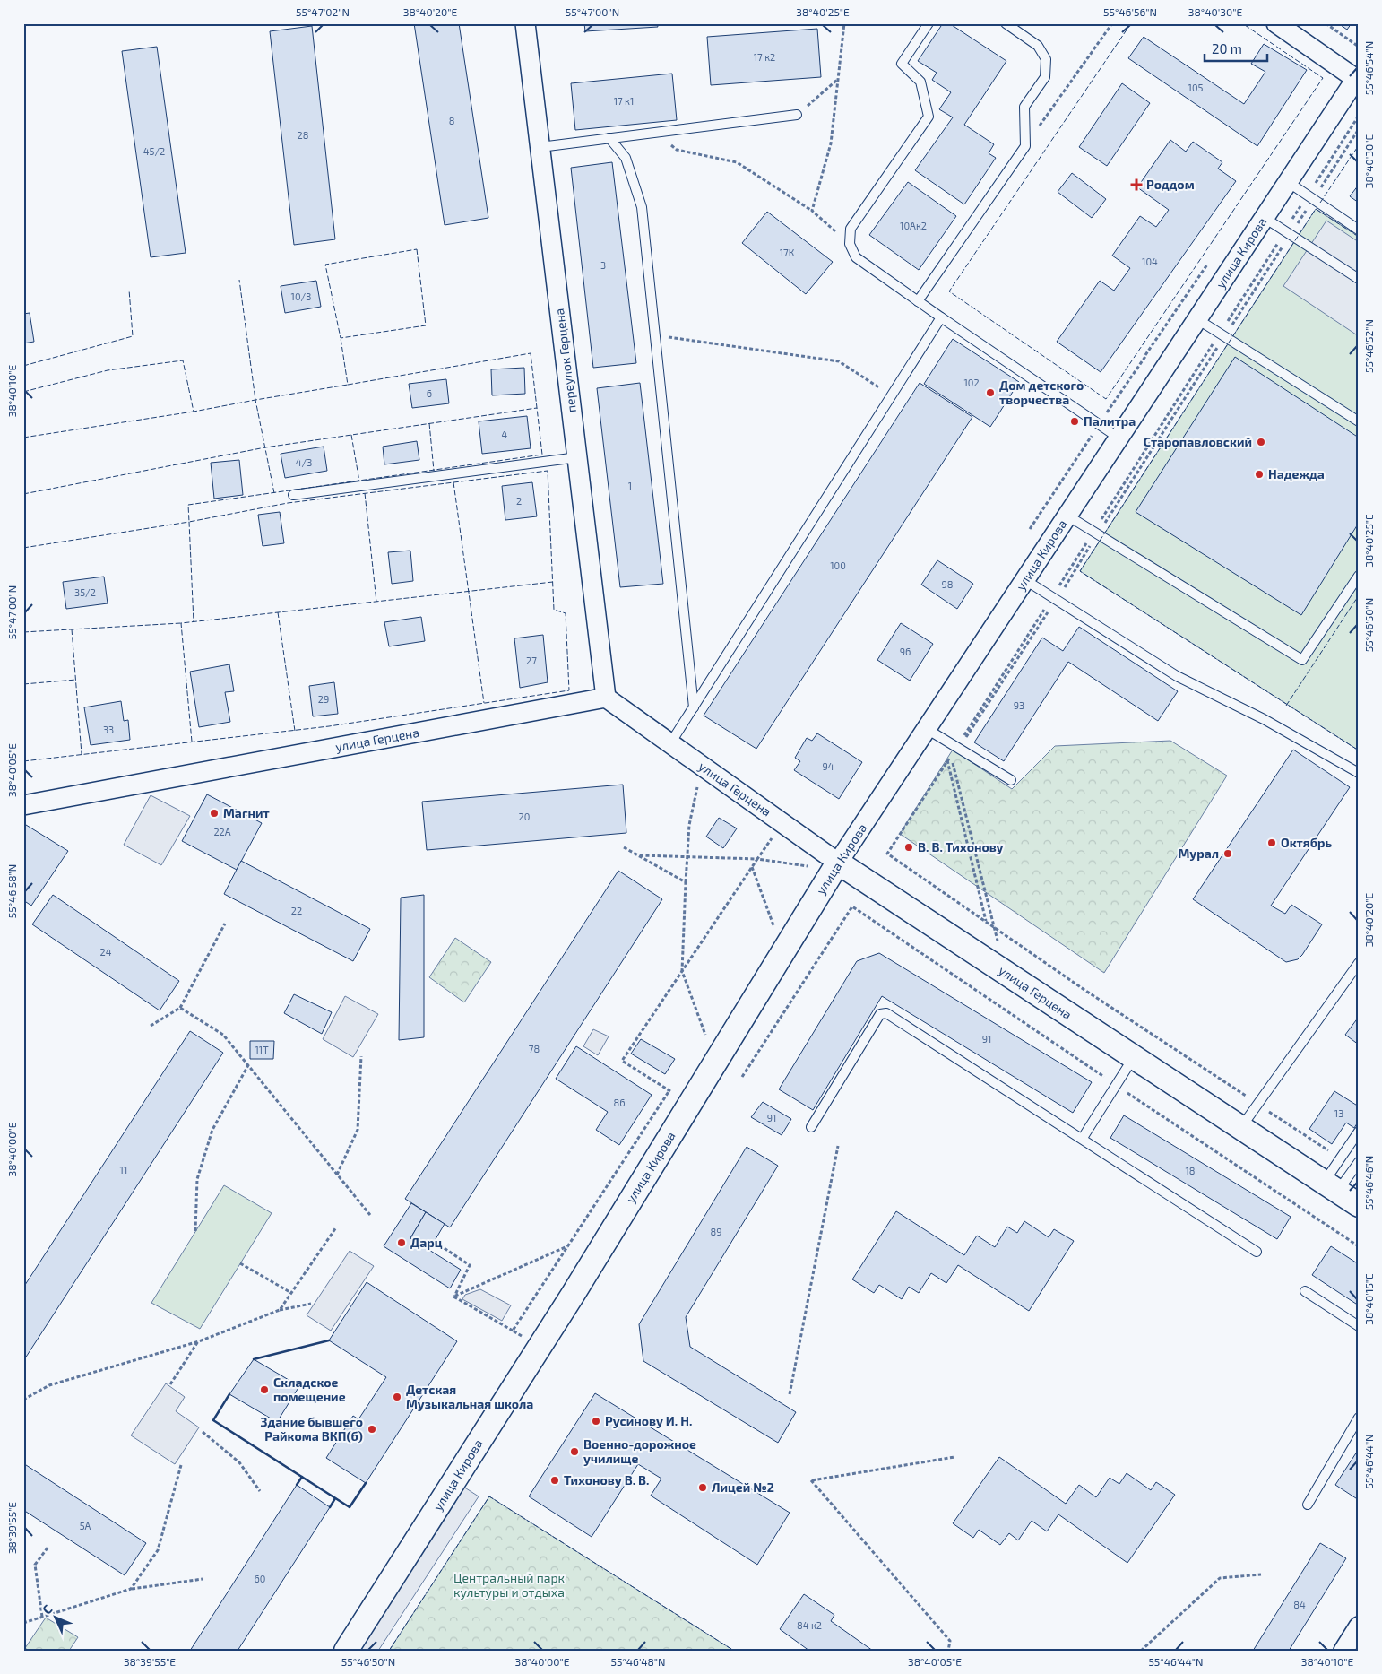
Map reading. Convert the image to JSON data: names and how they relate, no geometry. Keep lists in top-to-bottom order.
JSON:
{
  "streets": {
    "street": ["улица Кирова", "переулок Герцена", "улица Герцена"]
  },
  "crossings": [
    ["улица Кирова", "улица Герцена"],
    ["переулок Герцена", "улица Герцена"]
  ],
  "parks": ["Центральный парк культуры и отдыха"],
  "places": {
    "health": ["Роддом"],
    "other": [
      "Дом детского творчества",
      "Палитра",
      "Старопавловский",
      "Надежда",
      "Магнит",
      "Октябрь",
      "В. В. Тихонову",
      "Мурал",
      "Дарц",
      "Складское помещение",
      "Детская Музыкальная школа",
      "Русинову И. Н.",
      "Здание бывшего Райкома ВКП(б)",
      "Военно-дорожное училище",
      "Тихонову В. В.",
      "Лицей №2"
    ]
  },
  "house_numbers": [
    "17 к2",
    "105",
    "17 к1",
    "8",
    "28",
    "45/2",
    "10Ак2",
    "17К",
    "104",
    "3",
    "10/3",
    "102",
    "6",
    "4",
    "4/3",
    "1",
    "2",
    "100",
    "98",
    "35/2",
    "96",
    "27",
    "29",
    "93",
    "33",
    "94",
    "20",
    "22А",
    "22",
    "24",
    "91",
    "78",
    "11Т",
    "86",
    "13",
    "91",
    "11",
    "18",
    "89",
    "5А",
    "60",
    "84",
    "84 к2"
  ],
  "scale_bar": "20 m",
  "north": "top left",
  "coordinates": [
    "55°47'02\"N",
    "38°40'20\"E",
    "55°47'00\"N",
    "38°40'25\"E",
    "55°46'56\"N",
    "38°40'30\"E",
    "55°46'54\"N",
    "55°46'52\"N",
    "38°40'10\"E",
    "55°46'50\"N",
    "38°40'05\"E",
    "55°46'58\"N",
    "38°40'00\"E",
    "55°46'46\"N",
    "38°40'15\"E",
    "55°46'44\"N",
    "38°39'55\"E",
    "55°46'48\"N"
  ]
}
